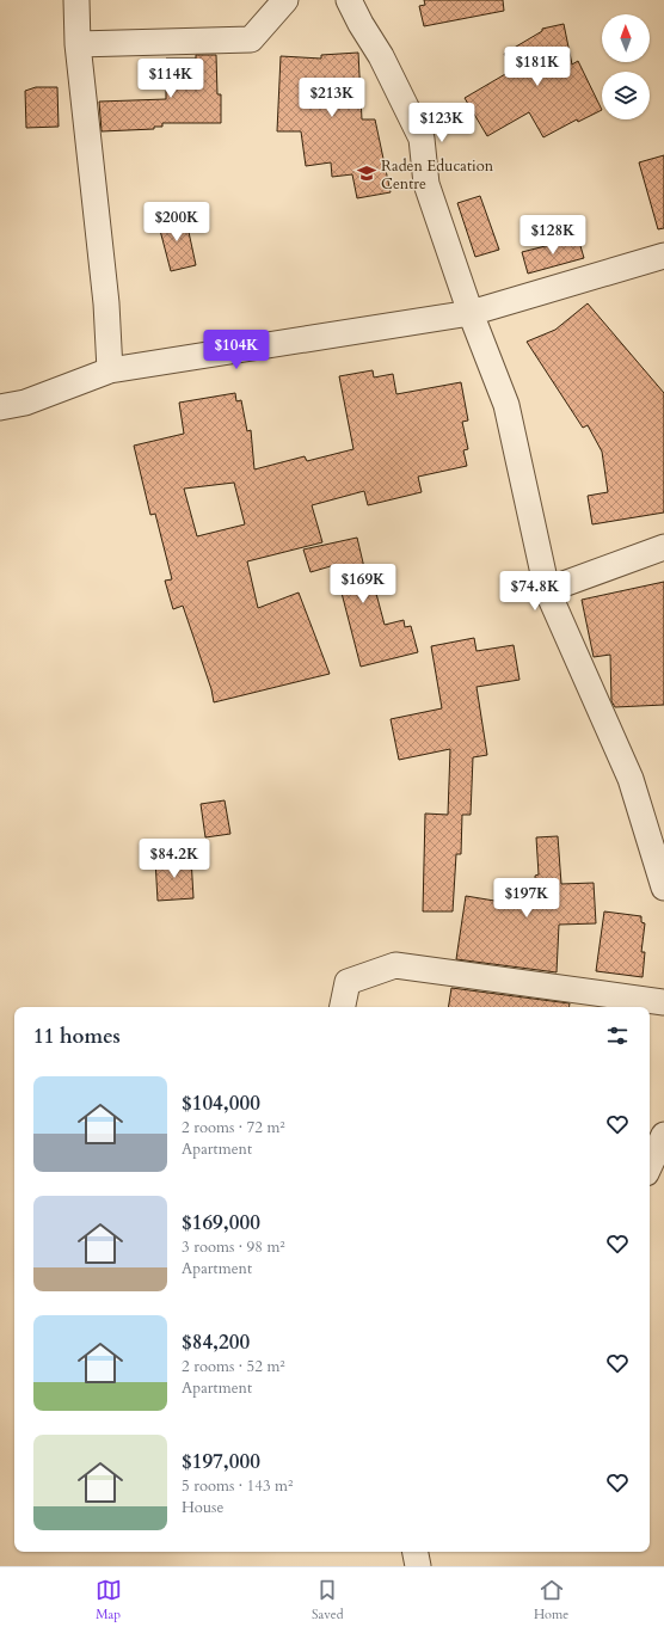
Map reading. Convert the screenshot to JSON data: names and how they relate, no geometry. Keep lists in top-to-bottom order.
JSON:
{
  "places": {
    "school or university": ["Raden Education Centre"]
  },
  "north": "top",
  "page": {
    "price": [
      "$181K",
      "$114K",
      "$213K",
      "$123K",
      "$200K",
      "$128K",
      "$104K",
      "$169K",
      "$74.8K",
      "$84.2K",
      "$197K"
    ],
    "heading": "11 homes",
    "list": [
      {
        "name": "$104,000",
        "note": "2 rooms · 72 m² · Apartment"
      },
      {
        "name": "$169,000",
        "note": "3 rooms · 98 m² · Apartment"
      },
      {
        "name": "$84,200",
        "note": "2 rooms · 52 m² · Apartment"
      },
      {
        "name": "$197,000",
        "note": "5 rooms · 143 m² · House"
      }
    ],
    "tabs": ["Map", "Saved", "Home"]
  }
}
